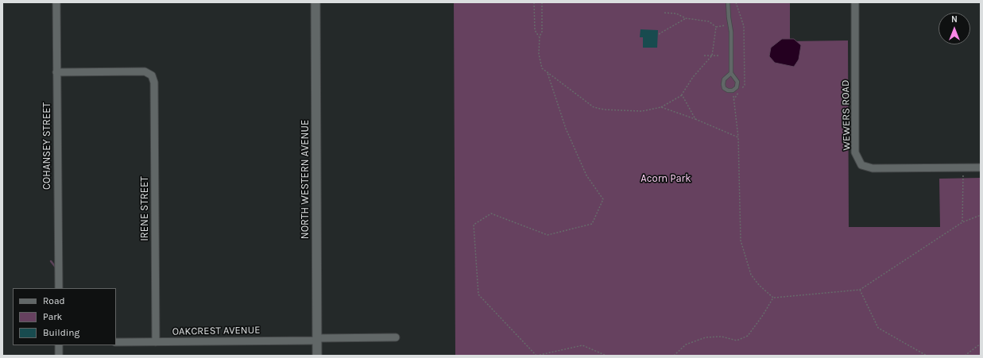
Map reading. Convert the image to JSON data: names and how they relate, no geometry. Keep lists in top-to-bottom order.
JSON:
{
  "streets": {
    "street": [
      "WEWERS ROAD",
      "COHANSEY STREET",
      "NORTH WESTERN AVENUE",
      "IRENE STREET",
      "OAKCREST AVENUE"
    ]
  },
  "crossings": [
    ["COHANSEY STREET", "IRENE STREET"],
    ["NORTH WESTERN AVENUE", "OAKCREST AVENUE"],
    ["IRENE STREET", "OAKCREST AVENUE"]
  ],
  "parks": ["Acorn Park"],
  "legend": ["Road", "Park", "Building"],
  "north": "top"
}
